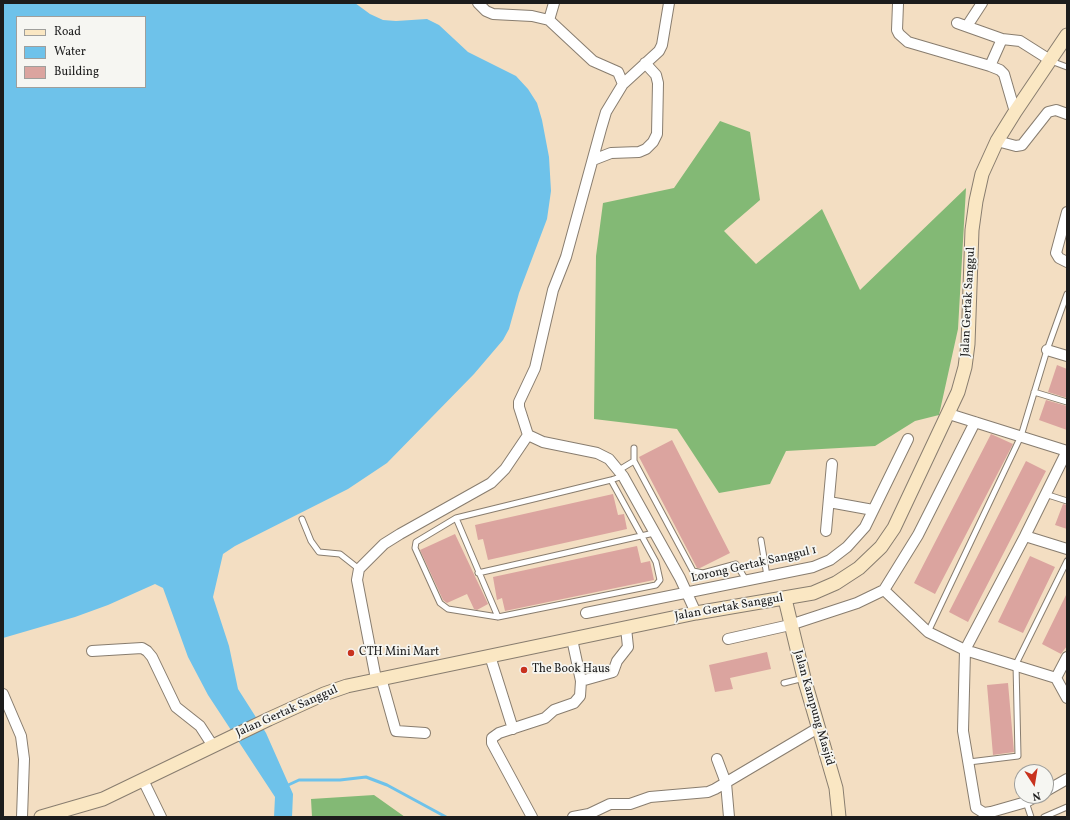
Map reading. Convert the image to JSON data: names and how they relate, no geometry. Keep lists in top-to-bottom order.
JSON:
{
  "streets": {
    "main road": ["Jalan Gertak Sanggul", "Jalan Kampung Masjid"],
    "street": ["Lorong Gertak Sanggul 1"]
  },
  "crossings": [
    ["Jalan Gertak Sanggul", "Jalan Kampung Masjid"]
  ],
  "places": ["CTH Mini Mart", "The Book Haus"],
  "legend": ["Road", "Water", "Building"],
  "north": "bottom"
}
